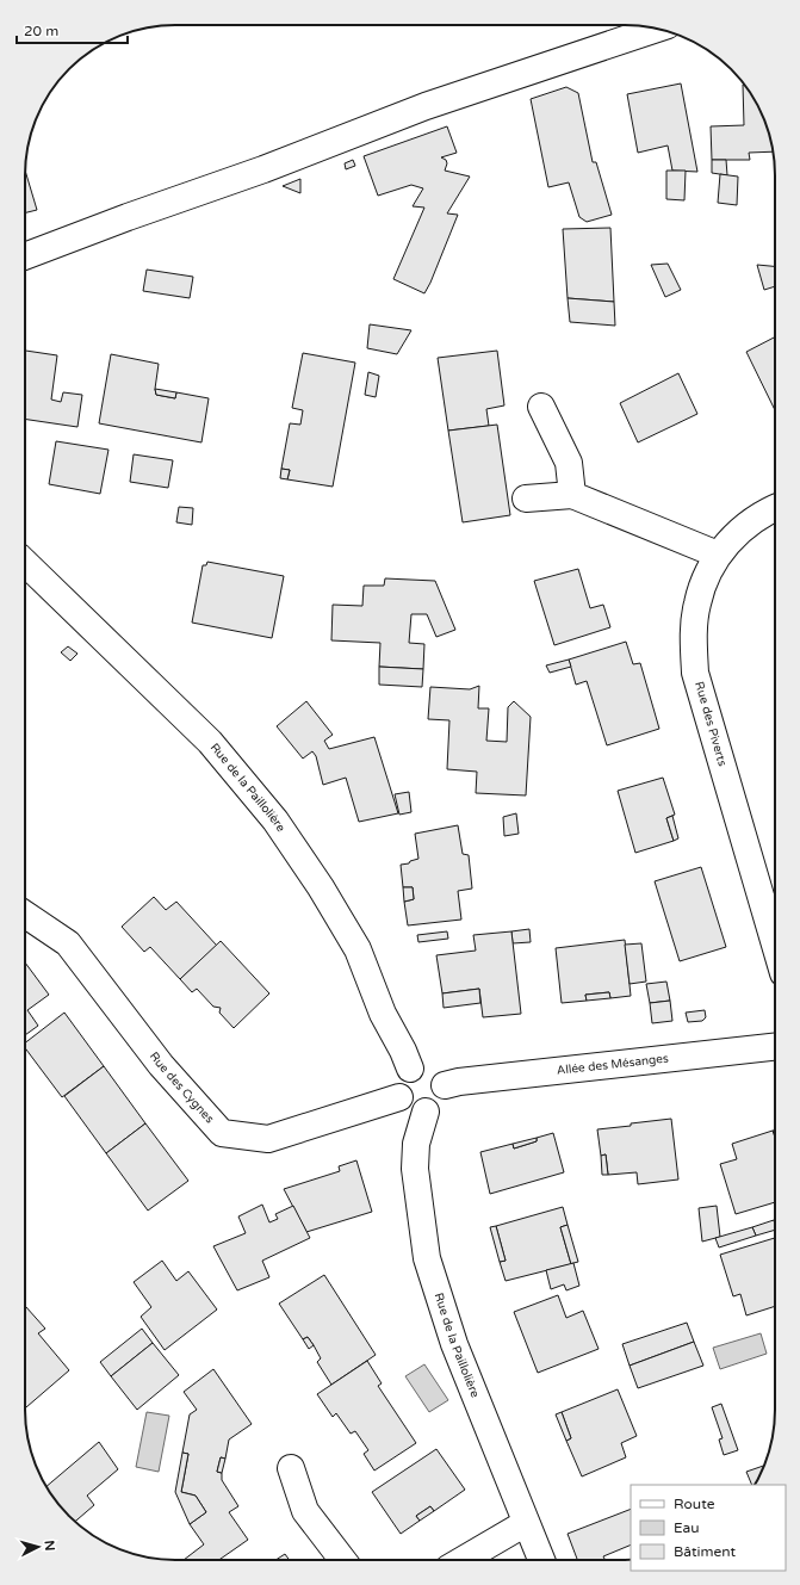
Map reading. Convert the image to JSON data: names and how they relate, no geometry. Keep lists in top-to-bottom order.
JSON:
{
  "streets": {
    "street": [
      "Rue des Piverts",
      "Rue de la Paillolière",
      "Allée des Mésanges",
      "Rue des Cygnes"
    ]
  },
  "crossings": [
    ["Rue de la Paillolière", "Allée des Mésanges"],
    ["Rue de la Paillolière", "Rue des Cygnes"],
    ["Allée des Mésanges", "Rue des Cygnes"]
  ],
  "legend": ["Route", "Eau", "Bâtiment"],
  "scale_bar": "20 m",
  "north": "right"
}
